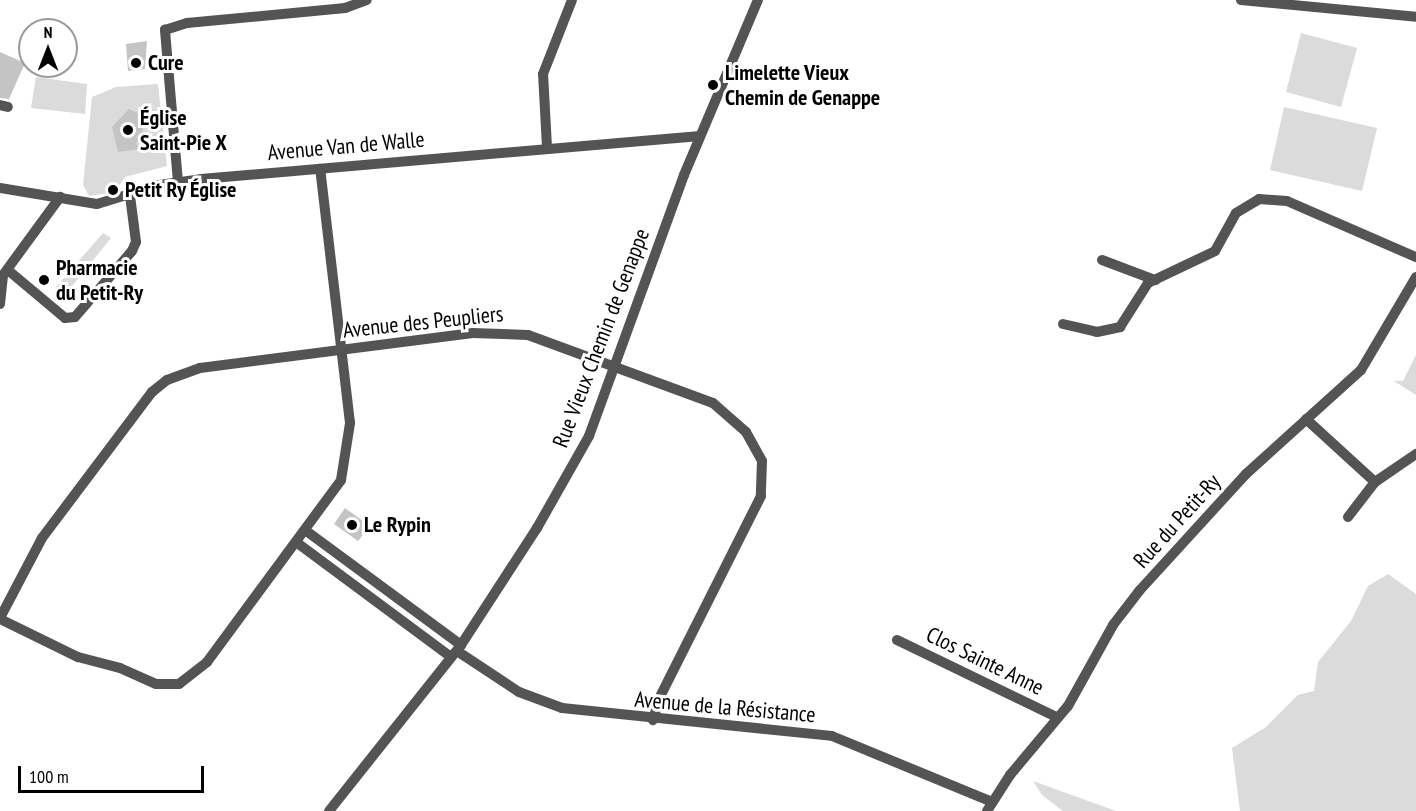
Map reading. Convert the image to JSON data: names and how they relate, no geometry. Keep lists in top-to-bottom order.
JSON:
{
  "streets": {
    "street": [
      "Avenue Van de Walle",
      "Avenue des Peupliers",
      "Rue Vieux Chemin de Genappe",
      "Rue du Petit-Ry",
      "Clos Sainte Anne",
      "Avenue de la Résistance"
    ]
  },
  "crossings": [
    ["Avenue Van de Walle", "Rue Vieux Chemin de Genappe"],
    ["Avenue des Peupliers", "Rue Vieux Chemin de Genappe"],
    ["Avenue des Peupliers", "Avenue de la Résistance"],
    ["Rue Vieux Chemin de Genappe", "Avenue de la Résistance"],
    ["Rue du Petit-Ry", "Clos Sainte Anne"],
    ["Rue du Petit-Ry", "Avenue de la Résistance"]
  ],
  "places": [
    "Cure",
    "Limelette Vieux Chemin de Genappe",
    "Église Saint-Pie X",
    "Petit Ry Église",
    "Pharmacie du Petit-Ry",
    "Le Rypin"
  ],
  "scale_bar": "100 m",
  "north": "top"
}
